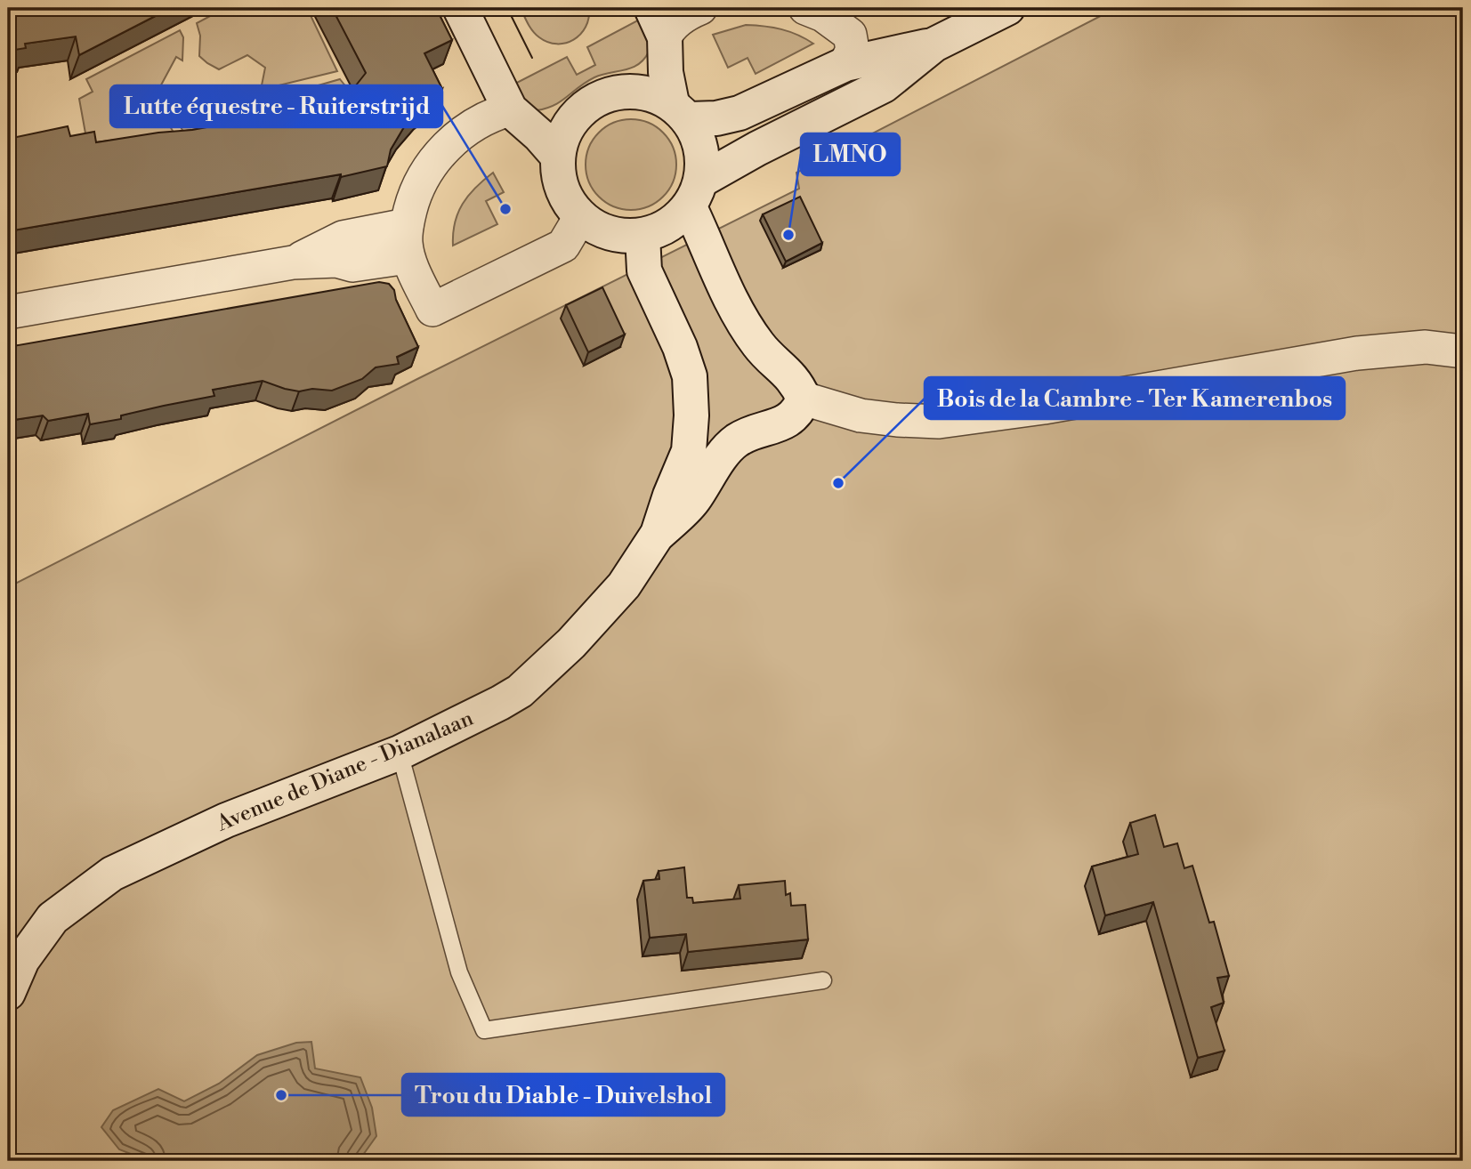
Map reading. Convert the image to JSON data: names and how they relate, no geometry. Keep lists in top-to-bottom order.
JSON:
{
  "streets": {
    "street": ["Avenue de Diane - Dianalaan"]
  },
  "places": [
    "Lutte équestre - Ruiterstrijd",
    "LMNO",
    "Bois de la Cambre - Ter Kamerenbos",
    "Trou du Diable - Duivelshol"
  ]
}
